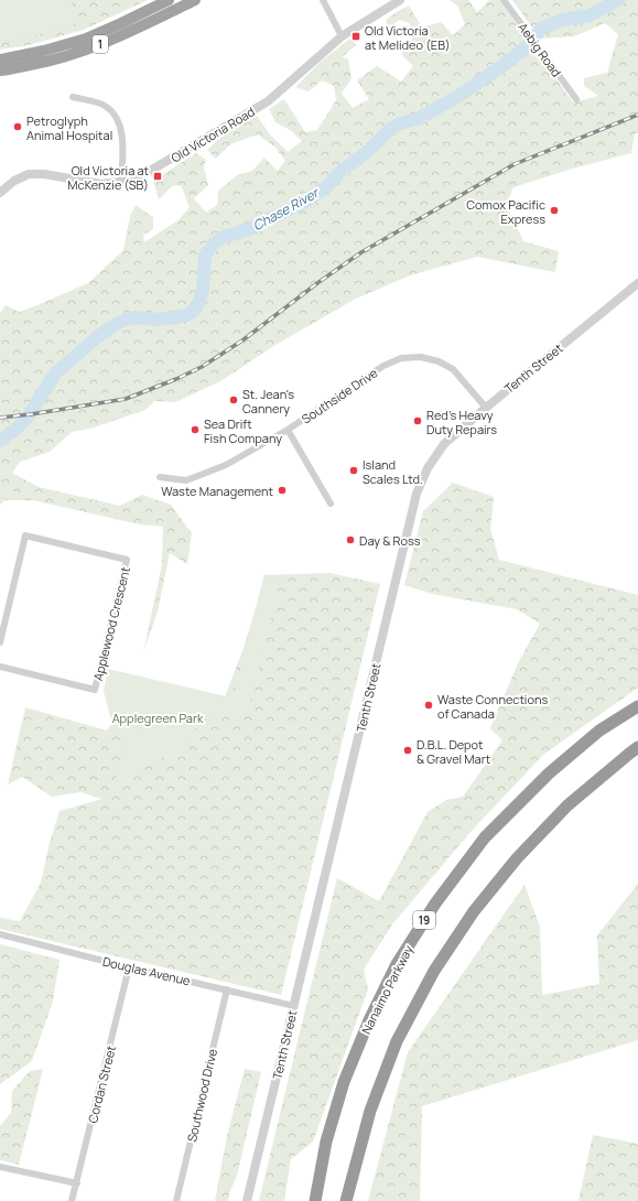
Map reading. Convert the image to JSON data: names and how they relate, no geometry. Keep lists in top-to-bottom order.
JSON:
{
  "streets": {
    "highway": ["1", "19", "Nanaimo Parkway"],
    "street": [
      "Aebig Road",
      "Old Victoria Road",
      "Tenth Street",
      "Southside Drive",
      "Applewood Crescent",
      "Douglas Avenue",
      "Cordan Street",
      "Southwood Drive"
    ]
  },
  "crossings": [
    ["Tenth Street", "Southside Drive"],
    ["Tenth Street", "Douglas Avenue"],
    ["Douglas Avenue", "Cordan Street"],
    ["Douglas Avenue", "Southwood Drive"]
  ],
  "water": ["Chase River"],
  "parks": ["Applegreen Park"],
  "places": {
    "transit": ["Old Victoria at Melideo (EB)", "Old Victoria at McKenzie (SB)"],
    "other": [
      "Petroglyph Animal Hospital",
      "Comox Pacific Express",
      "St. Jean's Cannery",
      "Red's Heavy Duty Repairs",
      "Sea Drift Fish Company",
      "Island Scales Ltd.",
      "Waste Management",
      "Day & Ross",
      "Waste Connections of Canada",
      "D.B.L. Depot & Gravel Mart"
    ]
  }
}
